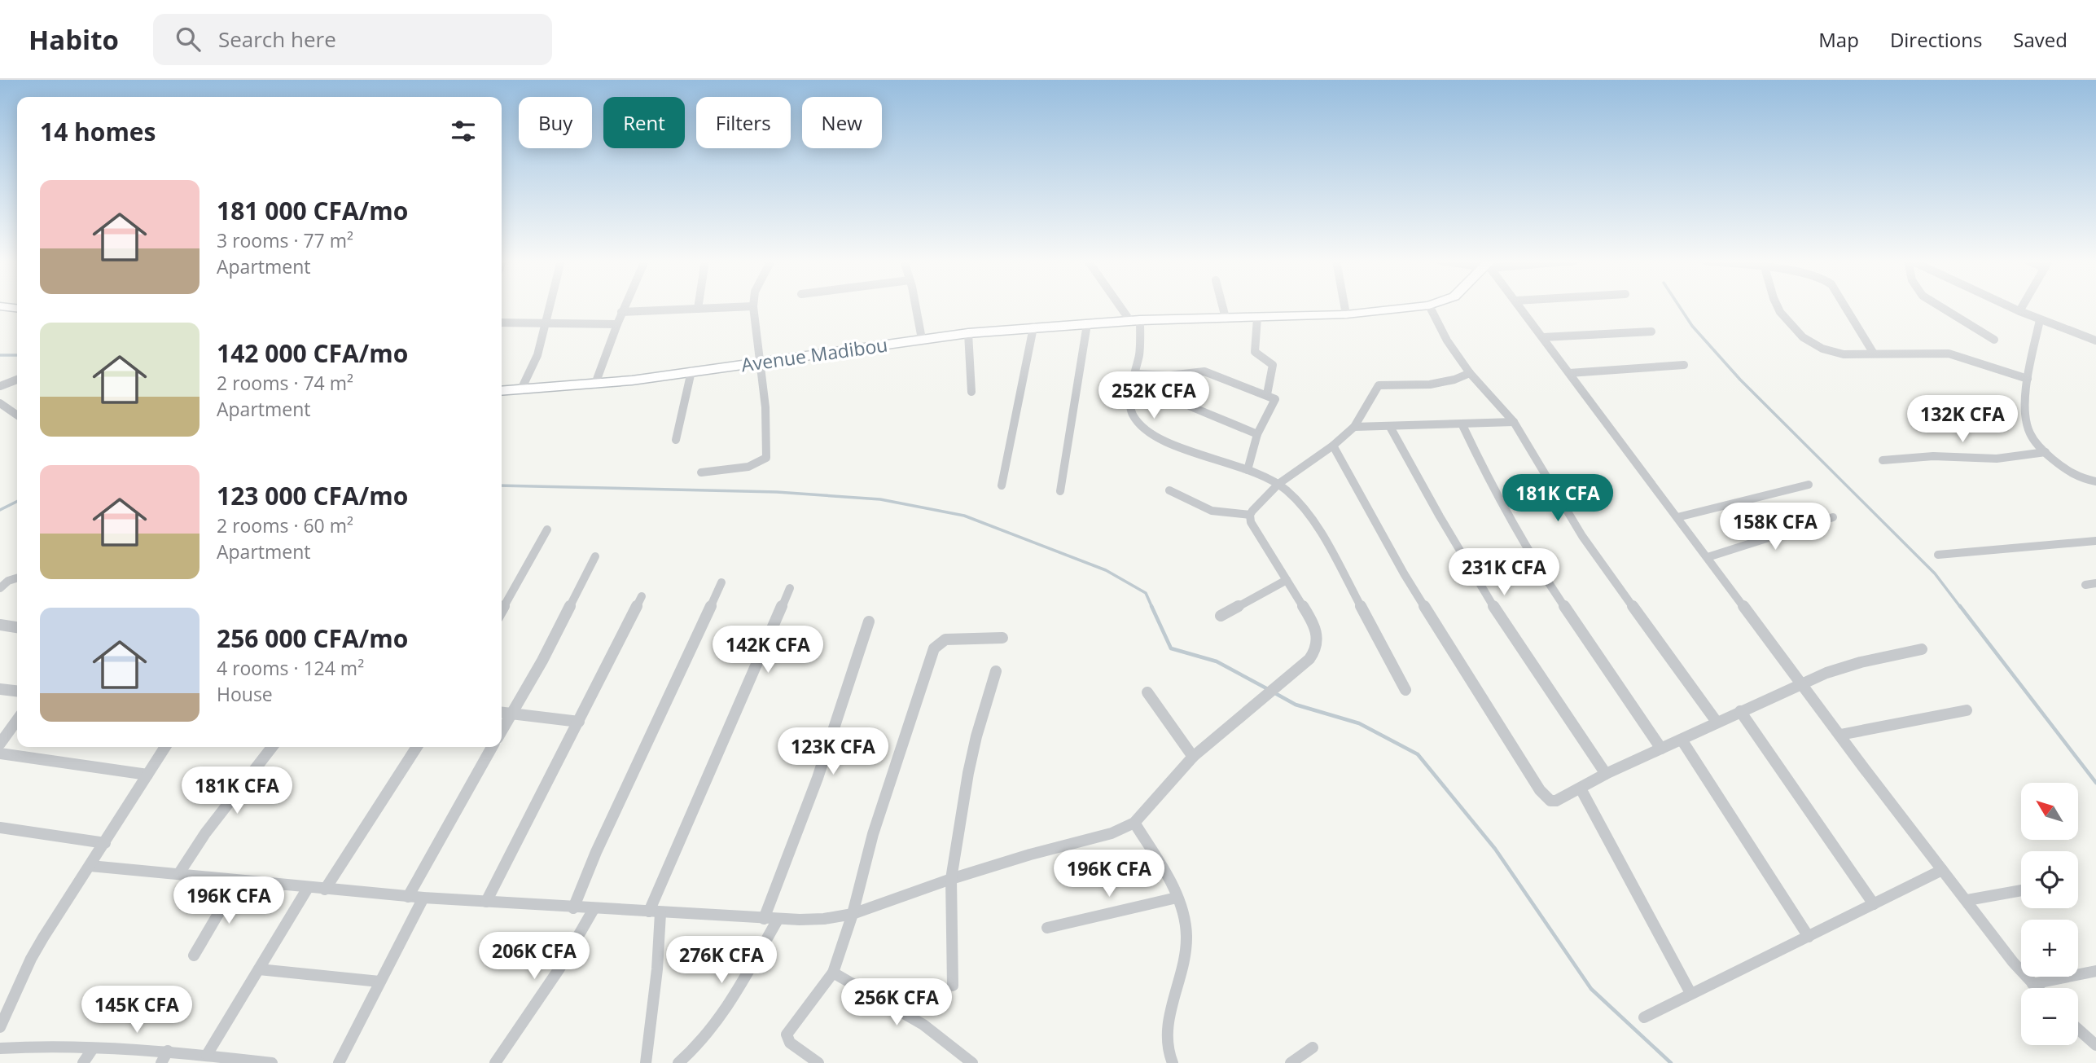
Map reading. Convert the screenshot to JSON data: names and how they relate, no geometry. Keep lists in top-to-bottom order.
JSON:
{
  "streets": {
    "street": ["Avenue Madibou"]
  },
  "north": "top left",
  "page": {
    "header": "Habito",
    "search": "Search here",
    "nav": ["Map", "Directions", "Saved"],
    "chip": [
      "Buy",
      "Rent",
      "Filters",
      "New"
    ],
    "heading": "14 homes",
    "list": [
      {
        "name": "181 000 CFA/mo",
        "note": "3 rooms · 77 m² · Apartment"
      },
      {
        "name": "142 000 CFA/mo",
        "note": "2 rooms · 74 m² · Apartment"
      },
      {
        "name": "123 000 CFA/mo",
        "note": "2 rooms · 60 m² · Apartment"
      },
      {
        "name": "256 000 CFA/mo",
        "note": "4 rooms · 124 m² · House"
      }
    ],
    "price": [
      "252K CFA",
      "132K CFA",
      "181K CFA",
      "158K CFA",
      "231K CFA",
      "142K CFA",
      "123K CFA",
      "181K CFA",
      "196K CFA",
      "196K CFA",
      "206K CFA",
      "276K CFA",
      "256K CFA",
      "145K CFA"
    ],
    "map_buttons": ["+", "−"]
  }
}
